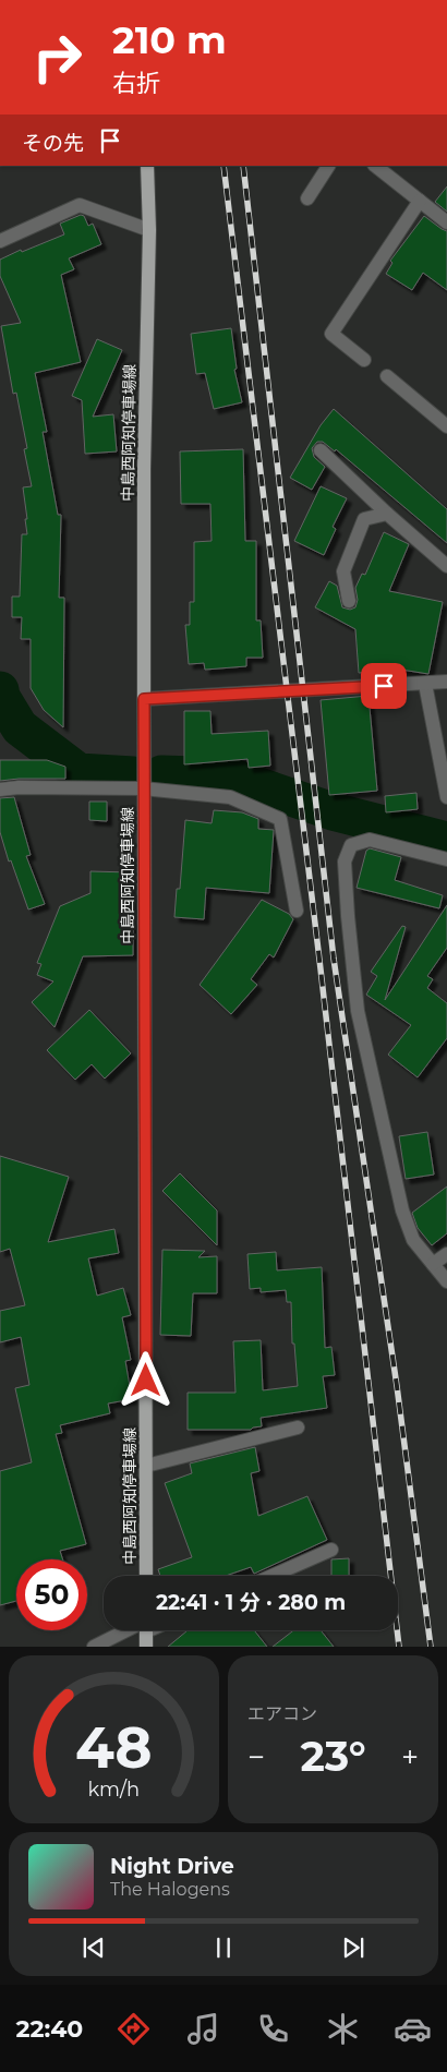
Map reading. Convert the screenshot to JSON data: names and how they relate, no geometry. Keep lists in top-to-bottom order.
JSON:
{
  "streets": {
    "main road": ["中島西阿知停車場線"]
  },
  "page": {
    "turn": ["210 m", "右折"],
    "then": "その先",
    "limit": "50",
    "trip": "22:41 · 1 分 · 280 m",
    "tile": "エアコン",
    "heat": ["−", "23°", "+"],
    "song": ["Night Drive", "The Halogens"],
    "tabs": "22:40",
    "gauge": ["48", "km/h"]
  }
}
